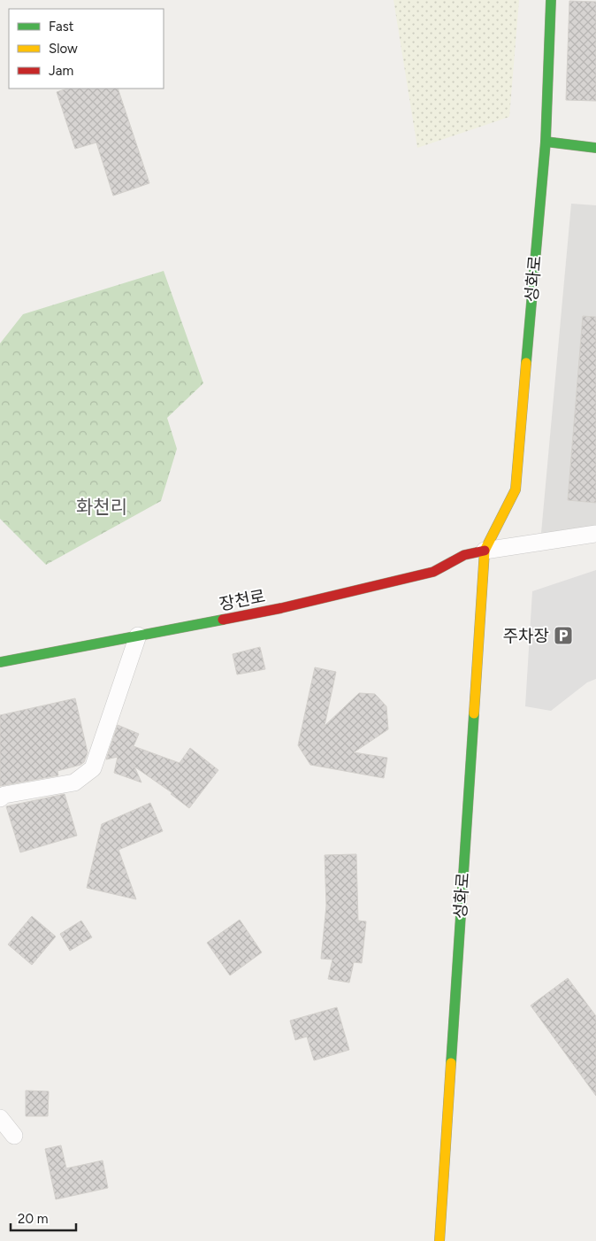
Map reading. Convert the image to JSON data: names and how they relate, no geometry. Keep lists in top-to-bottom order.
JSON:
{
  "streets": {
    "main road": ["성화로", "장천로"]
  },
  "crossings": [
    ["성화로", "장천로"]
  ],
  "districts": ["화천리"],
  "places": {
    "parking": ["주차장"]
  },
  "legend": ["Fast", "Slow", "Jam"],
  "scale_bar": "20 m"
}
